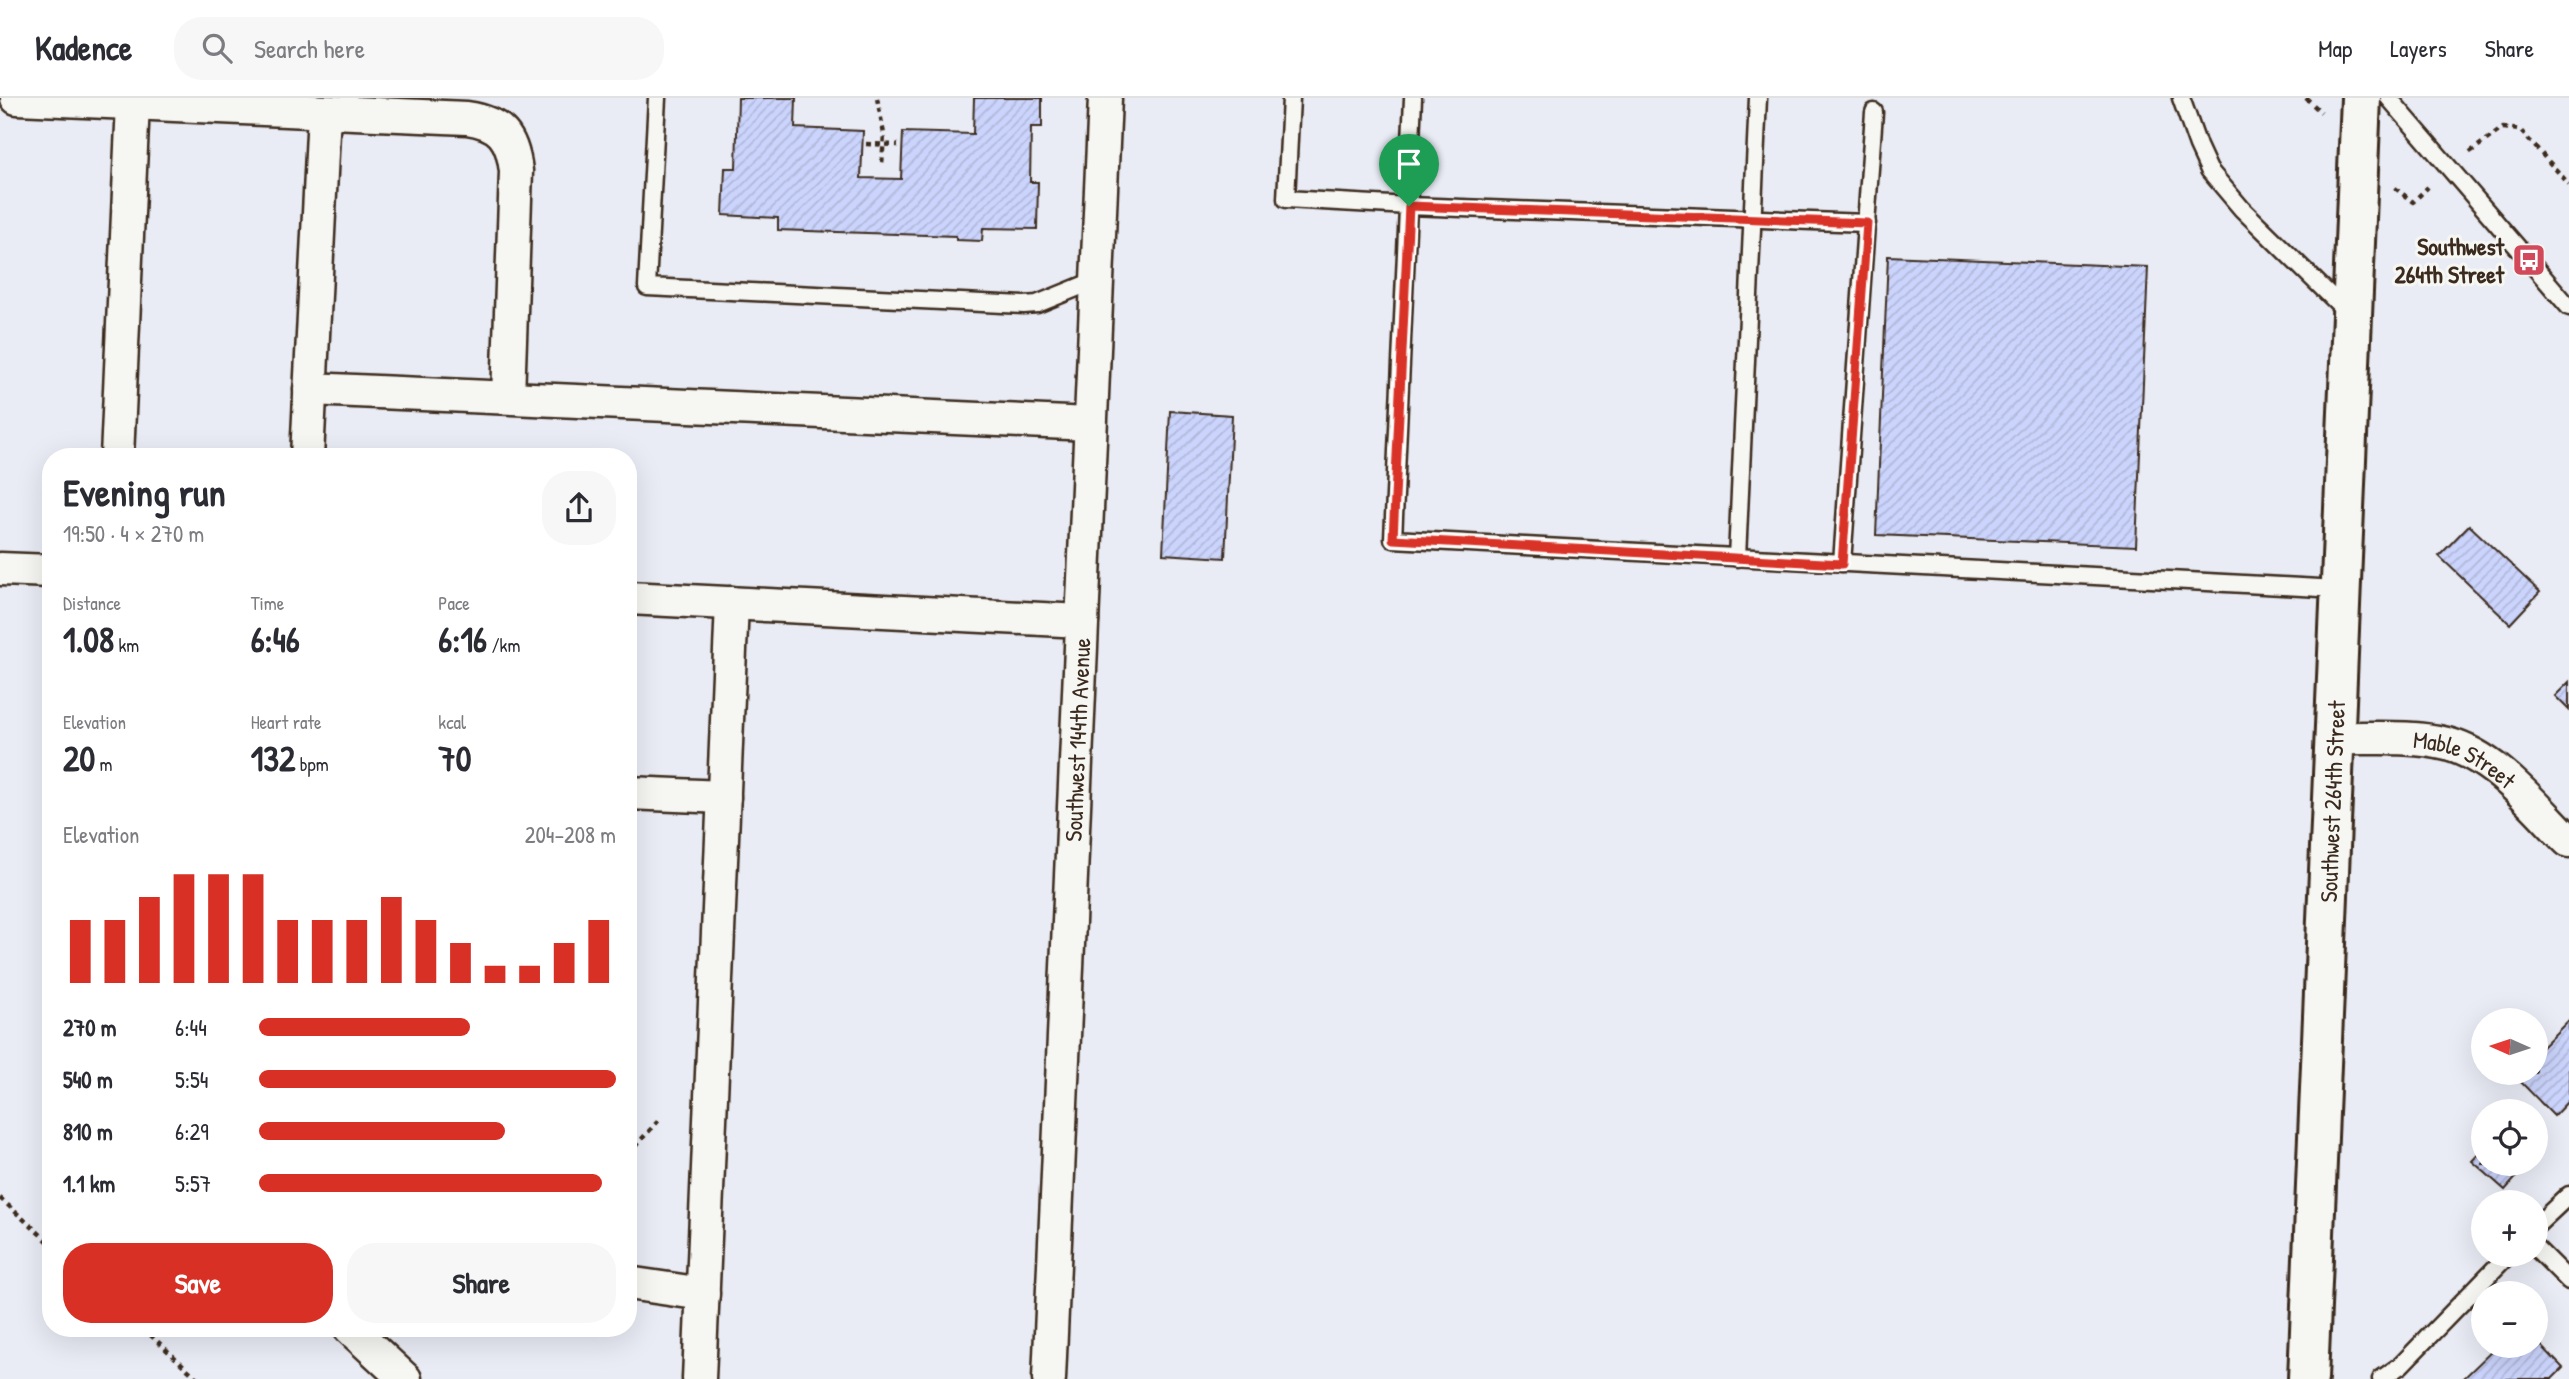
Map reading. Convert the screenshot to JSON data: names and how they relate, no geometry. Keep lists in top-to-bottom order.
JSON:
{
  "streets": {
    "street": ["Southwest 144th Avenue", "Mable Street", "Southwest 264th Street"]
  },
  "crossings": [
    ["Mable Street", "Southwest 264th Street"]
  ],
  "places": {
    "bus stop": ["Southwest 264th Street"]
  },
  "north": "left",
  "page": {
    "header": "Kadence",
    "search": "Search here",
    "nav": ["Map", "Layers", "Share"],
    "heading": ["Evening run", "19:50 · 4 × 270 m"],
    "stats": [
      ["Distance", "1.08 km"],
      ["Time", "6:46"],
      ["Pace", "6:16 /km"],
      ["Elevation", "20 m"],
      ["Heart rate", "132 bpm"],
      ["kcal", "70"]
    ],
    "chart": ["Elevation", "204–208 m"],
    "list": [
      {
        "name": "270 m",
        "note": "6:44"
      },
      {
        "name": "540 m",
        "note": "5:54"
      },
      {
        "name": "810 m",
        "note": "6:29"
      },
      {
        "name": "1.1 km",
        "note": "5:57"
      }
    ],
    "map_buttons": ["+", "−"],
    "buttons": ["Save", "Share"]
  }
}
